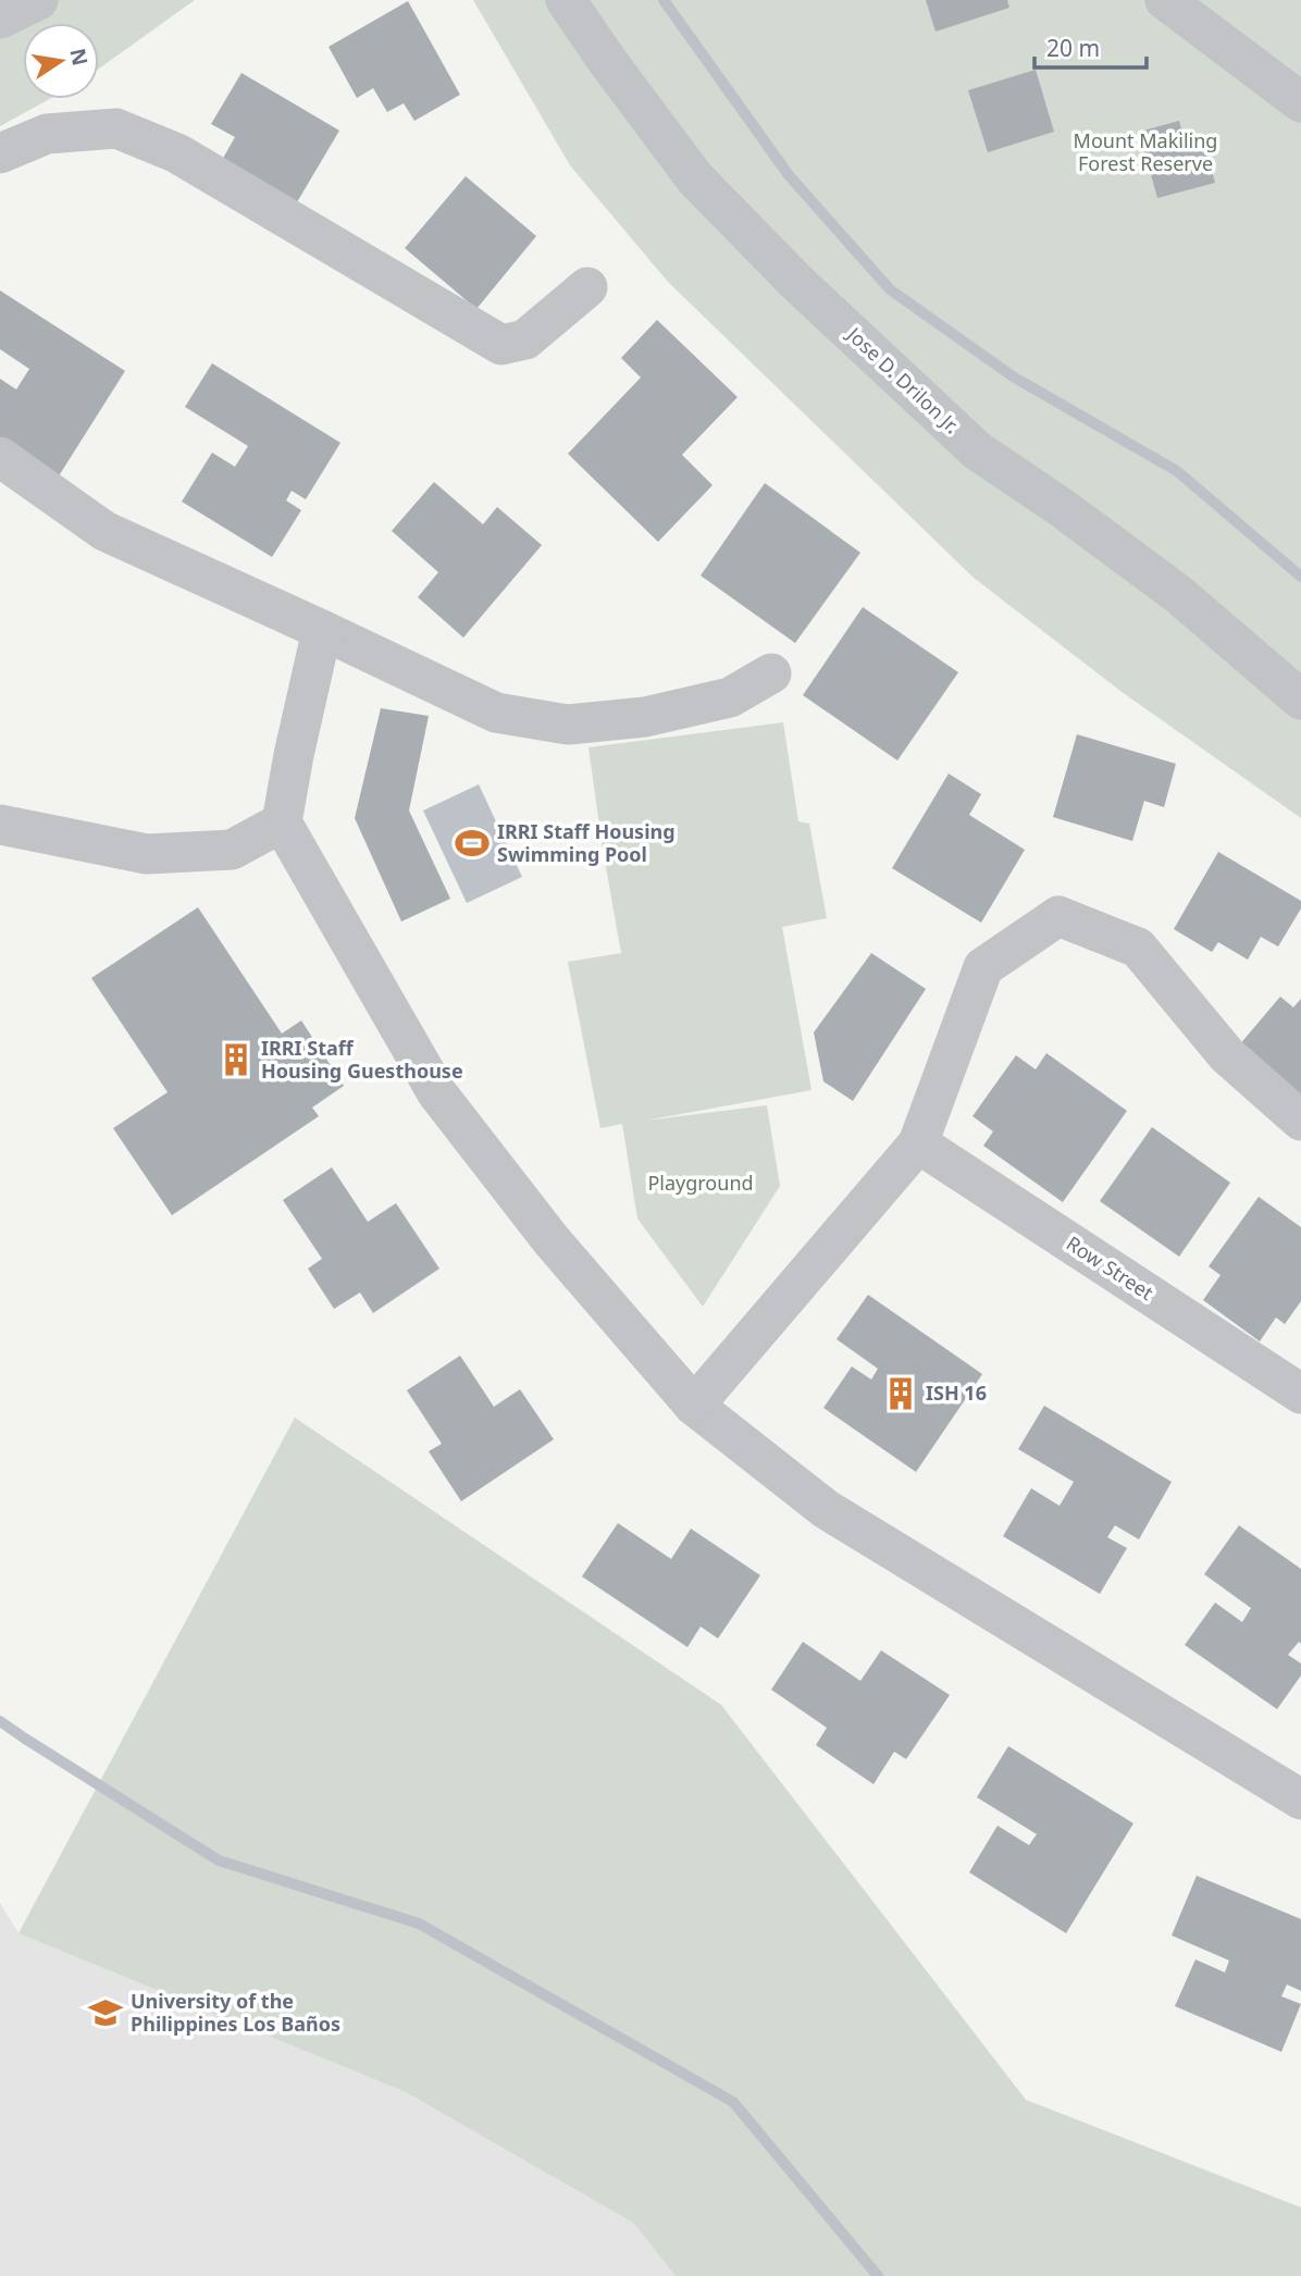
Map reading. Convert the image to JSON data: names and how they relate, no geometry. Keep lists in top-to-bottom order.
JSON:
{
  "streets": {
    "street": ["Jose D. Drilon Jr.", "Row Street"]
  },
  "parks": ["Mount Makiling Forest Reserve", "Playground"],
  "places": {
    "sports": ["IRRI Staff Housing Swimming Pool"],
    "building": ["IRRI Staff Housing Guesthouse", "ISH 16"],
    "school or university": ["University of the Philippines Los Baños"]
  },
  "scale_bar": "20 m",
  "north": "right"
}
